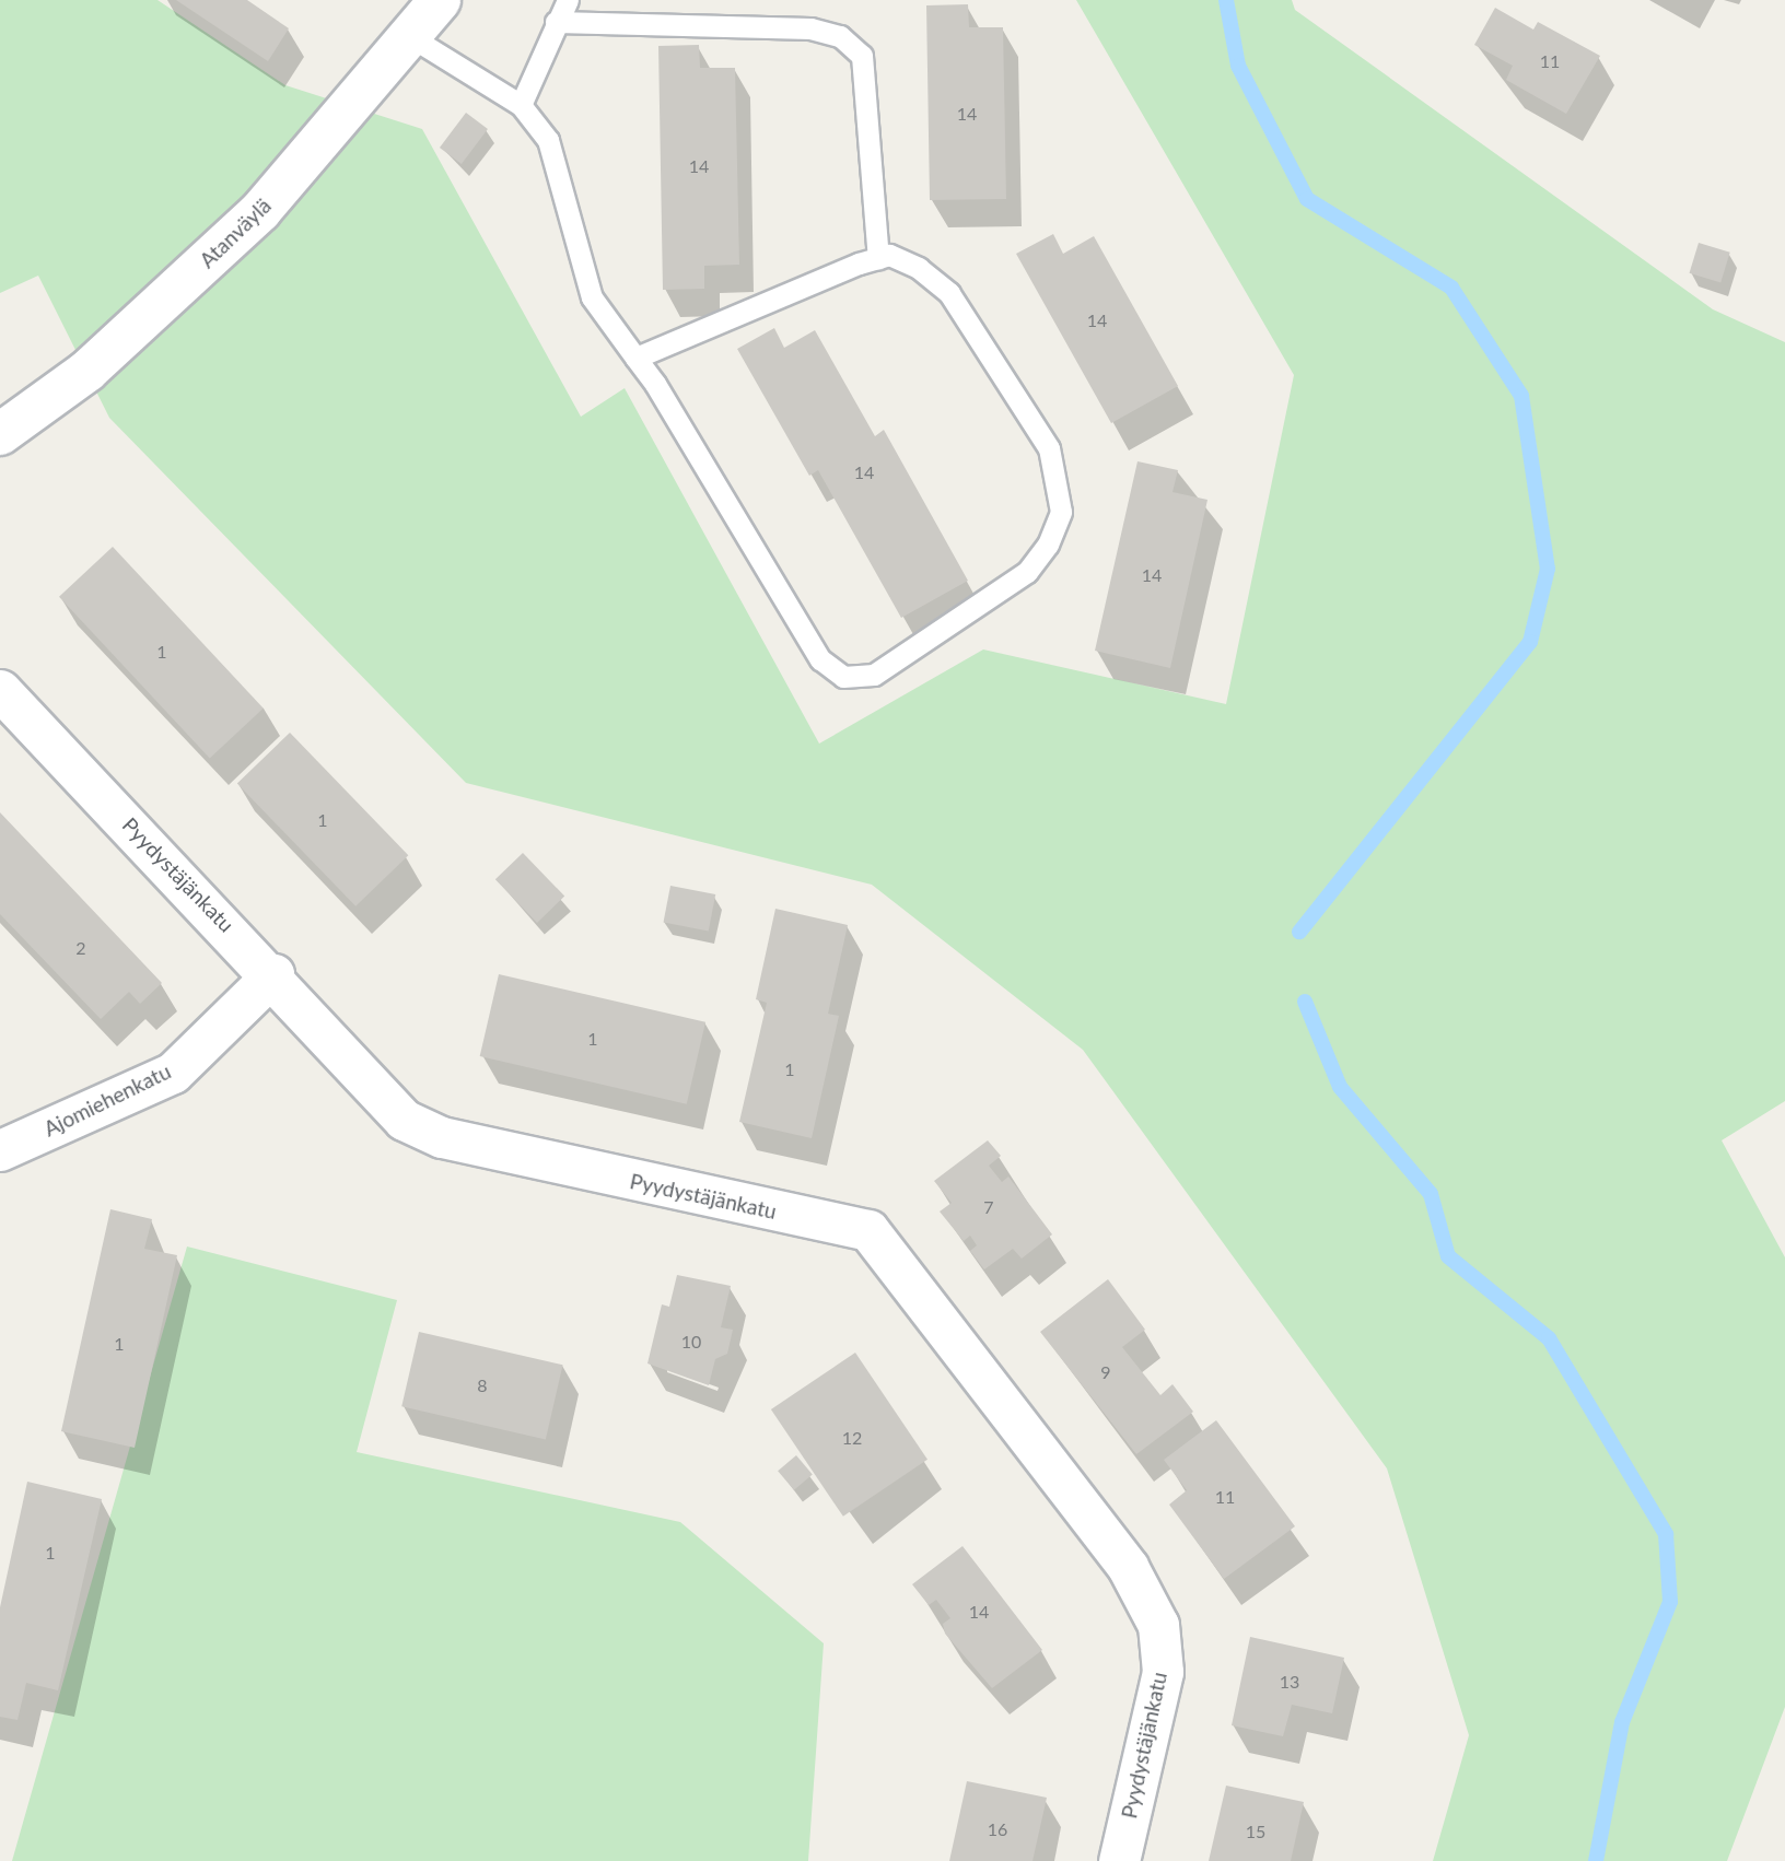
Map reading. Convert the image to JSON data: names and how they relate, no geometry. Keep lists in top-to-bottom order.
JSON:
{
  "streets": {
    "street": ["Atanväylä", "Pyydystäjänkatu", "Ajomiehenkatu"]
  },
  "crossings": [
    ["Pyydystäjänkatu", "Ajomiehenkatu"]
  ],
  "house_numbers": [
    "11",
    "14",
    "14",
    "14",
    "14",
    "14",
    "1",
    "1",
    "2",
    "1",
    "1",
    "7",
    "10",
    "1",
    "9",
    "8",
    "12",
    "11",
    "1",
    "14",
    "13",
    "16",
    "15"
  ]
}
